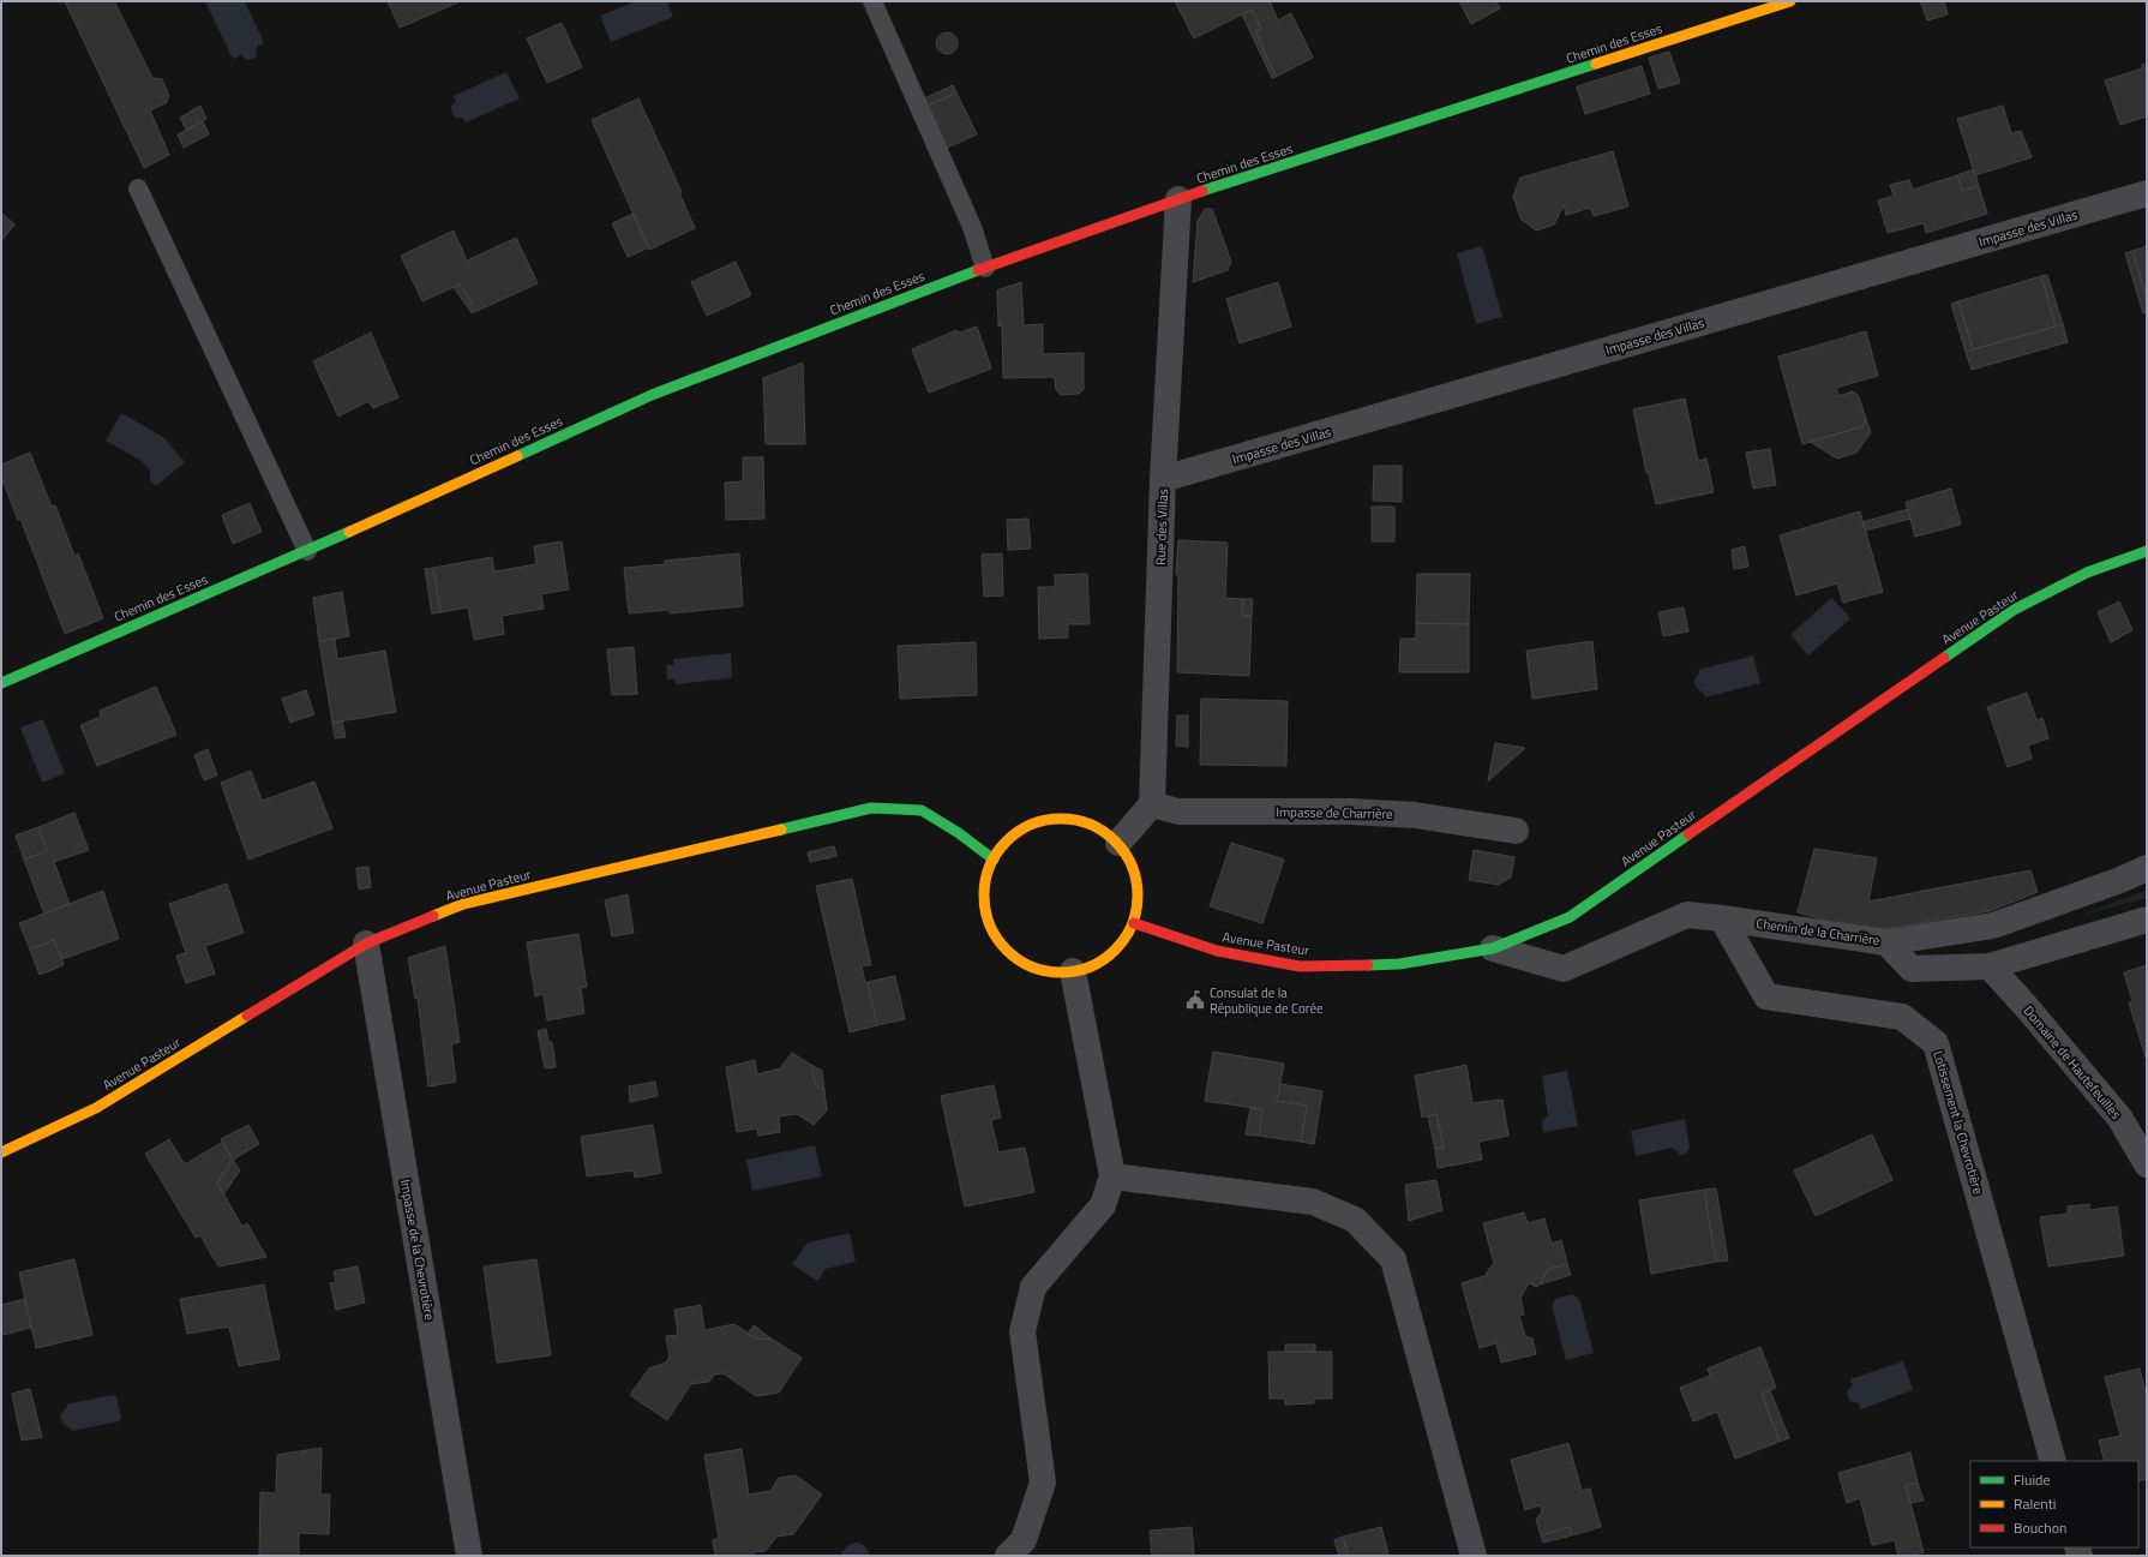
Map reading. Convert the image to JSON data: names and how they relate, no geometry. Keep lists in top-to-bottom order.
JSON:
{
  "streets": {
    "main road": ["Chemin des Esses", "Avenue Pasteur"],
    "street": [
      "Impasse des Villas",
      "Rue des Villas",
      "Impasse de Charrière",
      "Chemin de la Charrière",
      "Domaine de Hautefeuilles",
      "Lotissement la Chevrotière",
      "Impasse de la Chevrotière"
    ]
  },
  "crossings": [
    ["Chemin des Esses", "Rue des Villas"],
    ["Impasse des Villas", "Rue des Villas"],
    ["Rue des Villas", "Impasse de Charrière"],
    ["Avenue Pasteur", "Chemin de la Charrière"],
    ["Avenue Pasteur", "Impasse de la Chevrotière"],
    ["Chemin de la Charrière", "Lotissement la Chevrotière"]
  ],
  "places": {
    "public building": ["Consulat de la République de Corée"]
  },
  "legend": ["Fluide", "Ralenti", "Bouchon"]
}
